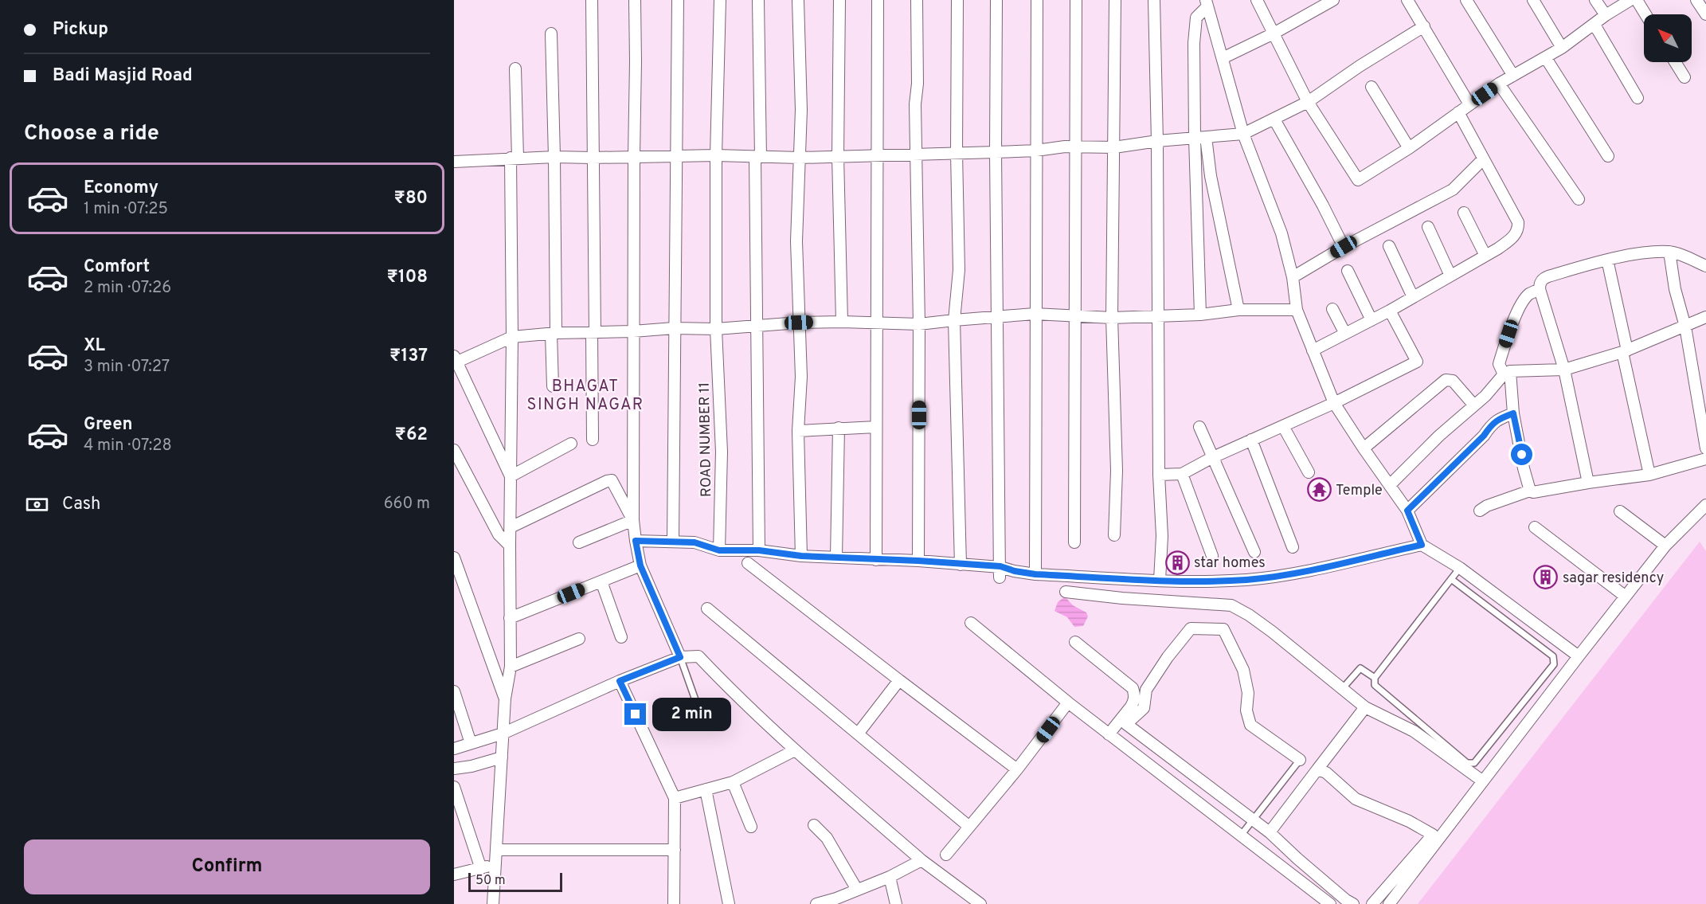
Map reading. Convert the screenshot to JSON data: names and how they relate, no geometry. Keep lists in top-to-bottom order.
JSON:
{
  "streets": {
    "street": ["ROAD NUMBER 11"]
  },
  "districts": ["BHAGAT SINGH NAGAR"],
  "places": {
    "temple": ["Temple"],
    "building": ["star homes", "sagar residency"]
  },
  "scale_bar": "50 m",
  "north": "top left",
  "page": {
    "banner": ["Pickup", "Badi Masjid Road"],
    "heading": "Choose a ride",
    "list": [
      {
        "name": "Economy",
        "note": "1 min · 07:25",
        "value": "₹80"
      },
      {
        "name": "Comfort",
        "note": "2 min · 07:26",
        "value": "₹108"
      },
      {
        "name": "XL",
        "note": "3 min · 07:27",
        "value": "₹137"
      },
      {
        "name": "Green",
        "note": "4 min · 07:28",
        "value": "₹62"
      }
    ],
    "pay": ["Cash", "660 m"],
    "bubble": "2 min",
    "buttons": "Confirm",
    "scale": "50 m"
  }
}
